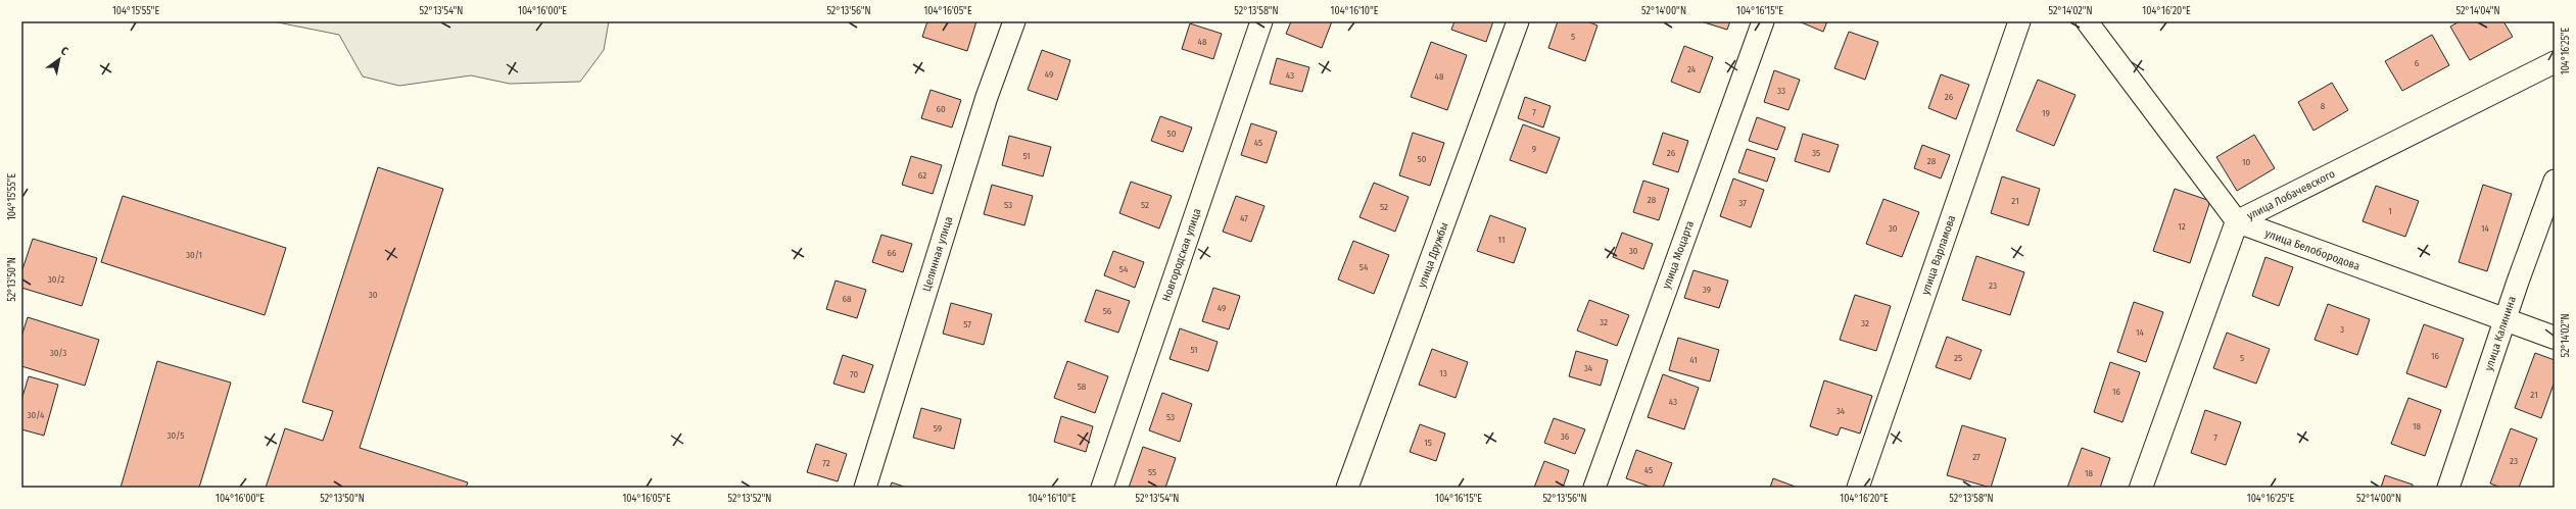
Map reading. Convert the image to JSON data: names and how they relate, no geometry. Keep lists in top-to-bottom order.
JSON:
{
  "streets": {
    "street": [
      "улица Лобачевского",
      "улица Белобородова",
      "Целинная улица",
      "Новгородская улица",
      "улица Дружбы",
      "улица Моцарта",
      "улица Варламова",
      "улица Калинина"
    ]
  },
  "crossings": [
    ["улица Лобачевского", "улица Белобородова"],
    ["улица Белобородова", "улица Калинина"]
  ],
  "house_numbers": [
    "5",
    "48",
    "6",
    "24",
    "49",
    "43",
    "48",
    "33",
    "26",
    "8",
    "60",
    "7",
    "19",
    "50",
    "45",
    "9",
    "26",
    "35",
    "51",
    "50",
    "28",
    "10",
    "62",
    "28",
    "21",
    "37",
    "53",
    "52",
    "52",
    "1",
    "47",
    "12",
    "30",
    "14",
    "11",
    "30",
    "66",
    "30/1",
    "54",
    "54",
    "30/2",
    "23",
    "39",
    "30",
    "68",
    "49",
    "56",
    "32",
    "32",
    "57",
    "3",
    "14",
    "51",
    "30/3",
    "16",
    "25",
    "5",
    "41",
    "34",
    "13",
    "70",
    "58",
    "16",
    "21",
    "43",
    "34",
    "30/4",
    "53",
    "18",
    "59",
    "30/5",
    "36",
    "7",
    "15",
    "27",
    "23",
    "72",
    "45",
    "55",
    "18"
  ],
  "north": "top right",
  "coordinates": [
    "104°15'55\"E",
    "52°13'54\"N",
    "104°16'00\"E",
    "52°13'56\"N",
    "104°16'05\"E",
    "52°13'58\"N",
    "104°16'10\"E",
    "52°14'00\"N",
    "104°16'15\"E",
    "52°14'02\"N",
    "104°16'20\"E",
    "52°14'04\"N",
    "104°16'25\"E",
    "52°13'50\"N",
    "52°13'52\"N"
  ]
}
